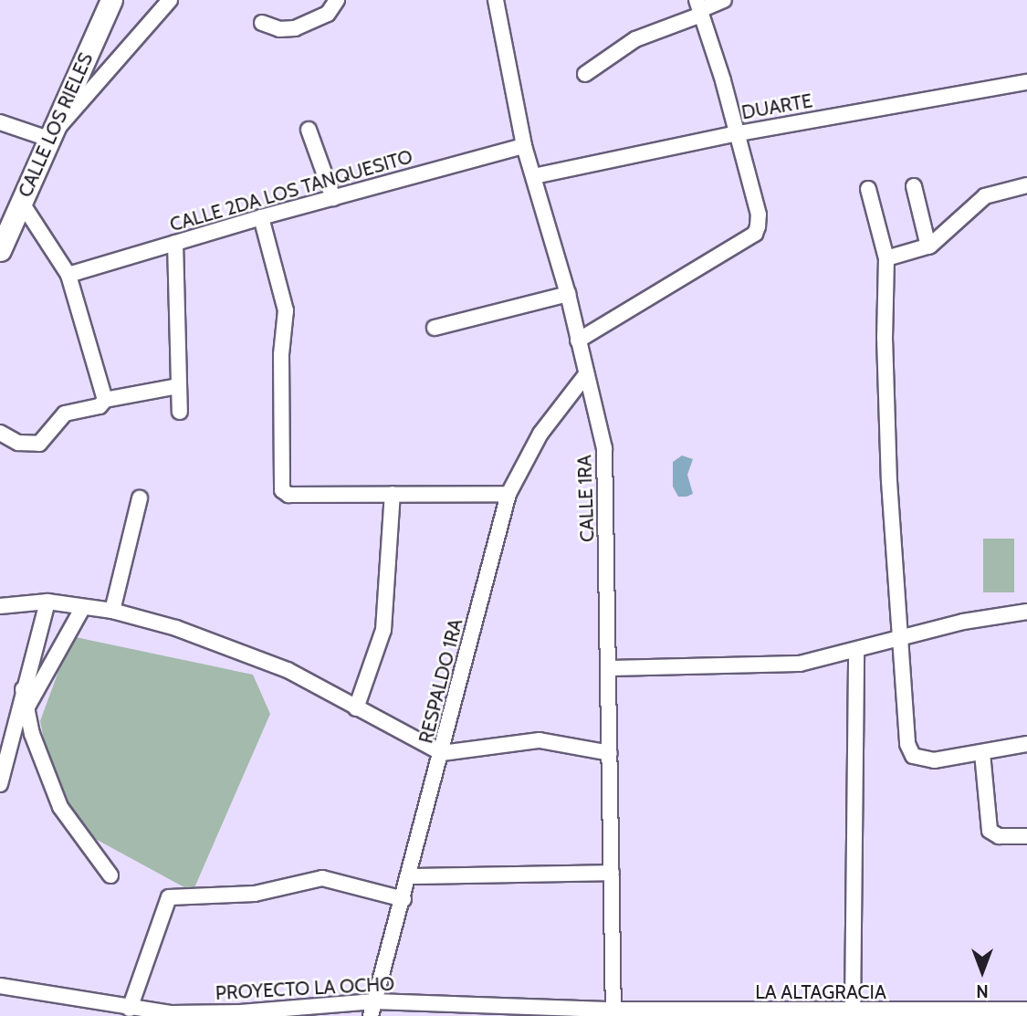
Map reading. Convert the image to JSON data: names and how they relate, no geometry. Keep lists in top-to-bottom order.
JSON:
{
  "streets": {
    "street": [
      "DUARTE",
      "CALLE LOS RIELES",
      "CALLE 2DA LOS TANQUESITO",
      "CALLE 1RA",
      "RESPALDO 1RA",
      "PROYECTO LA OCHO",
      "LA ALTAGRACIA"
    ]
  },
  "crossings": [
    ["DUARTE", "CALLE 1RA"],
    ["CALLE 2DA LOS TANQUESITO", "CALLE 1RA"],
    ["CALLE 1RA", "RESPALDO 1RA"],
    ["CALLE 1RA", "PROYECTO LA OCHO"],
    ["CALLE 1RA", "LA ALTAGRACIA"],
    ["RESPALDO 1RA", "PROYECTO LA OCHO"],
    ["PROYECTO LA OCHO", "LA ALTAGRACIA"]
  ],
  "north": "bottom"
}
